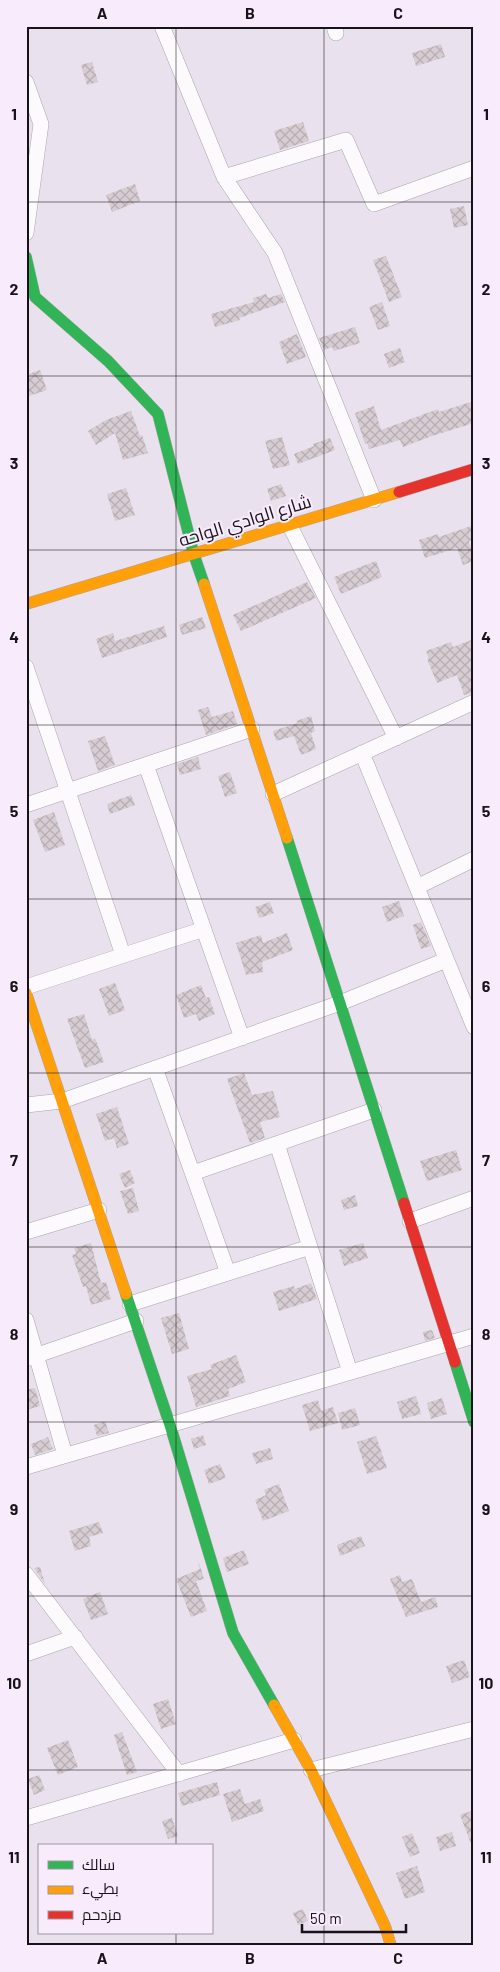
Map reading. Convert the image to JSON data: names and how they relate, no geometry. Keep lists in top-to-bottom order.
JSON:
{
  "streets": {
    "street": ["شارع الوادي الواحه"]
  },
  "legend": ["سالك", "بطيء", "مزدحم"],
  "scale_bar": "50 m",
  "grid": {
    "columns": ["A", "B", "C"],
    "rows": [
      "1",
      "2",
      "3",
      "4",
      "5",
      "6",
      "7",
      "8",
      "9",
      "10",
      "11"
    ]
  }
}
